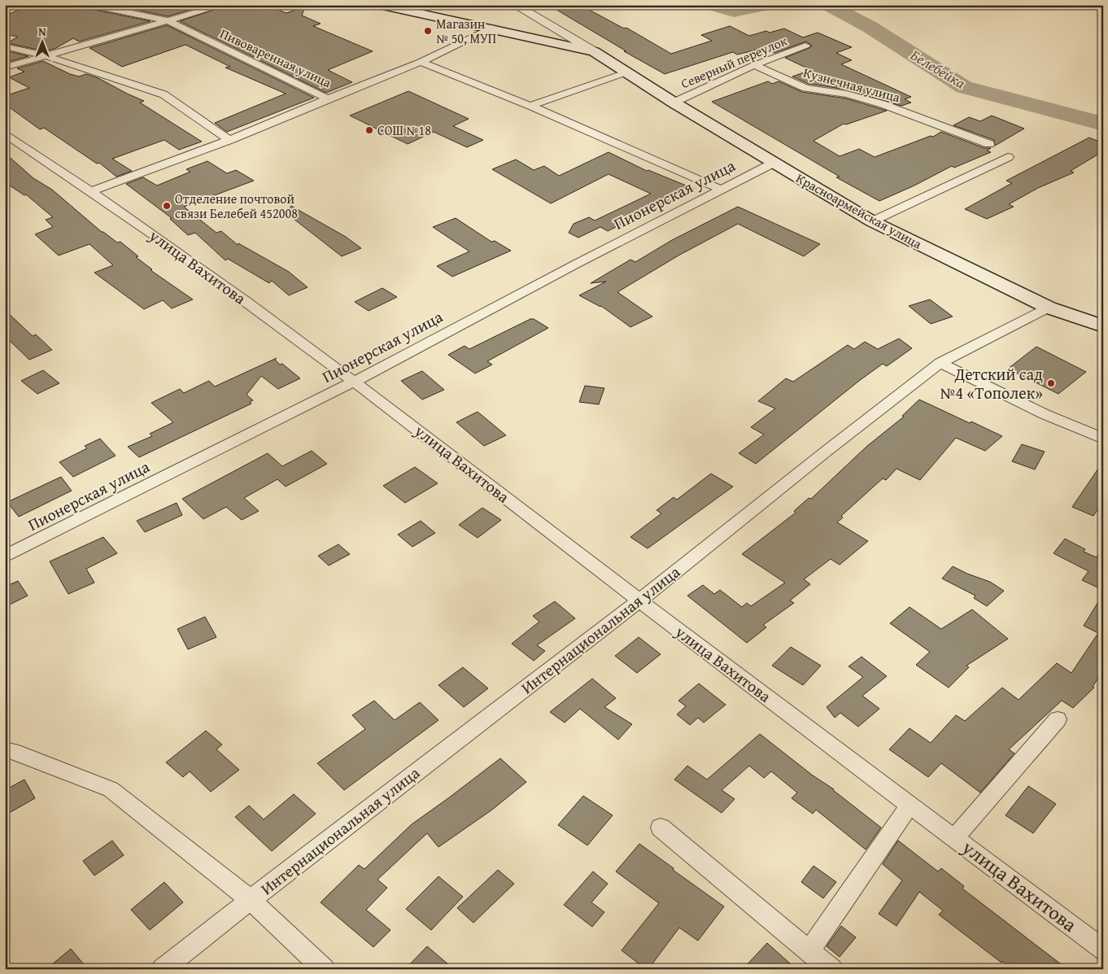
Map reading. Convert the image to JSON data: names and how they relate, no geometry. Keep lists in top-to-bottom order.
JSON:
{
  "streets": {
    "main road": ["Красноармейская улица"],
    "street": [
      "Пивоваренная улица",
      "Северный переулок",
      "Кузнечная улица",
      "Пионерская улица",
      "улица Вахитова",
      "Интернациональная улица"
    ]
  },
  "crossings": [
    ["Пивоваренная улица", "Красноармейская улица"],
    ["Северный переулок", "Кузнечная улица"],
    ["Северный переулок", "Красноармейская улица"],
    ["Пионерская улица", "Красноармейская улица"],
    ["Пионерская улица", "улица Вахитова"],
    ["Красноармейская улица", "Интернациональная улица"],
    ["улица Вахитова", "Интернациональная улица"]
  ],
  "water": ["Белебейка"],
  "places": [
    "Магазин № 50, МУП",
    "СОШ №18",
    "Отделение почтовой связи Белебей 452008",
    "Детский сад №4 «Тополек»"
  ],
  "north": "top"
}
